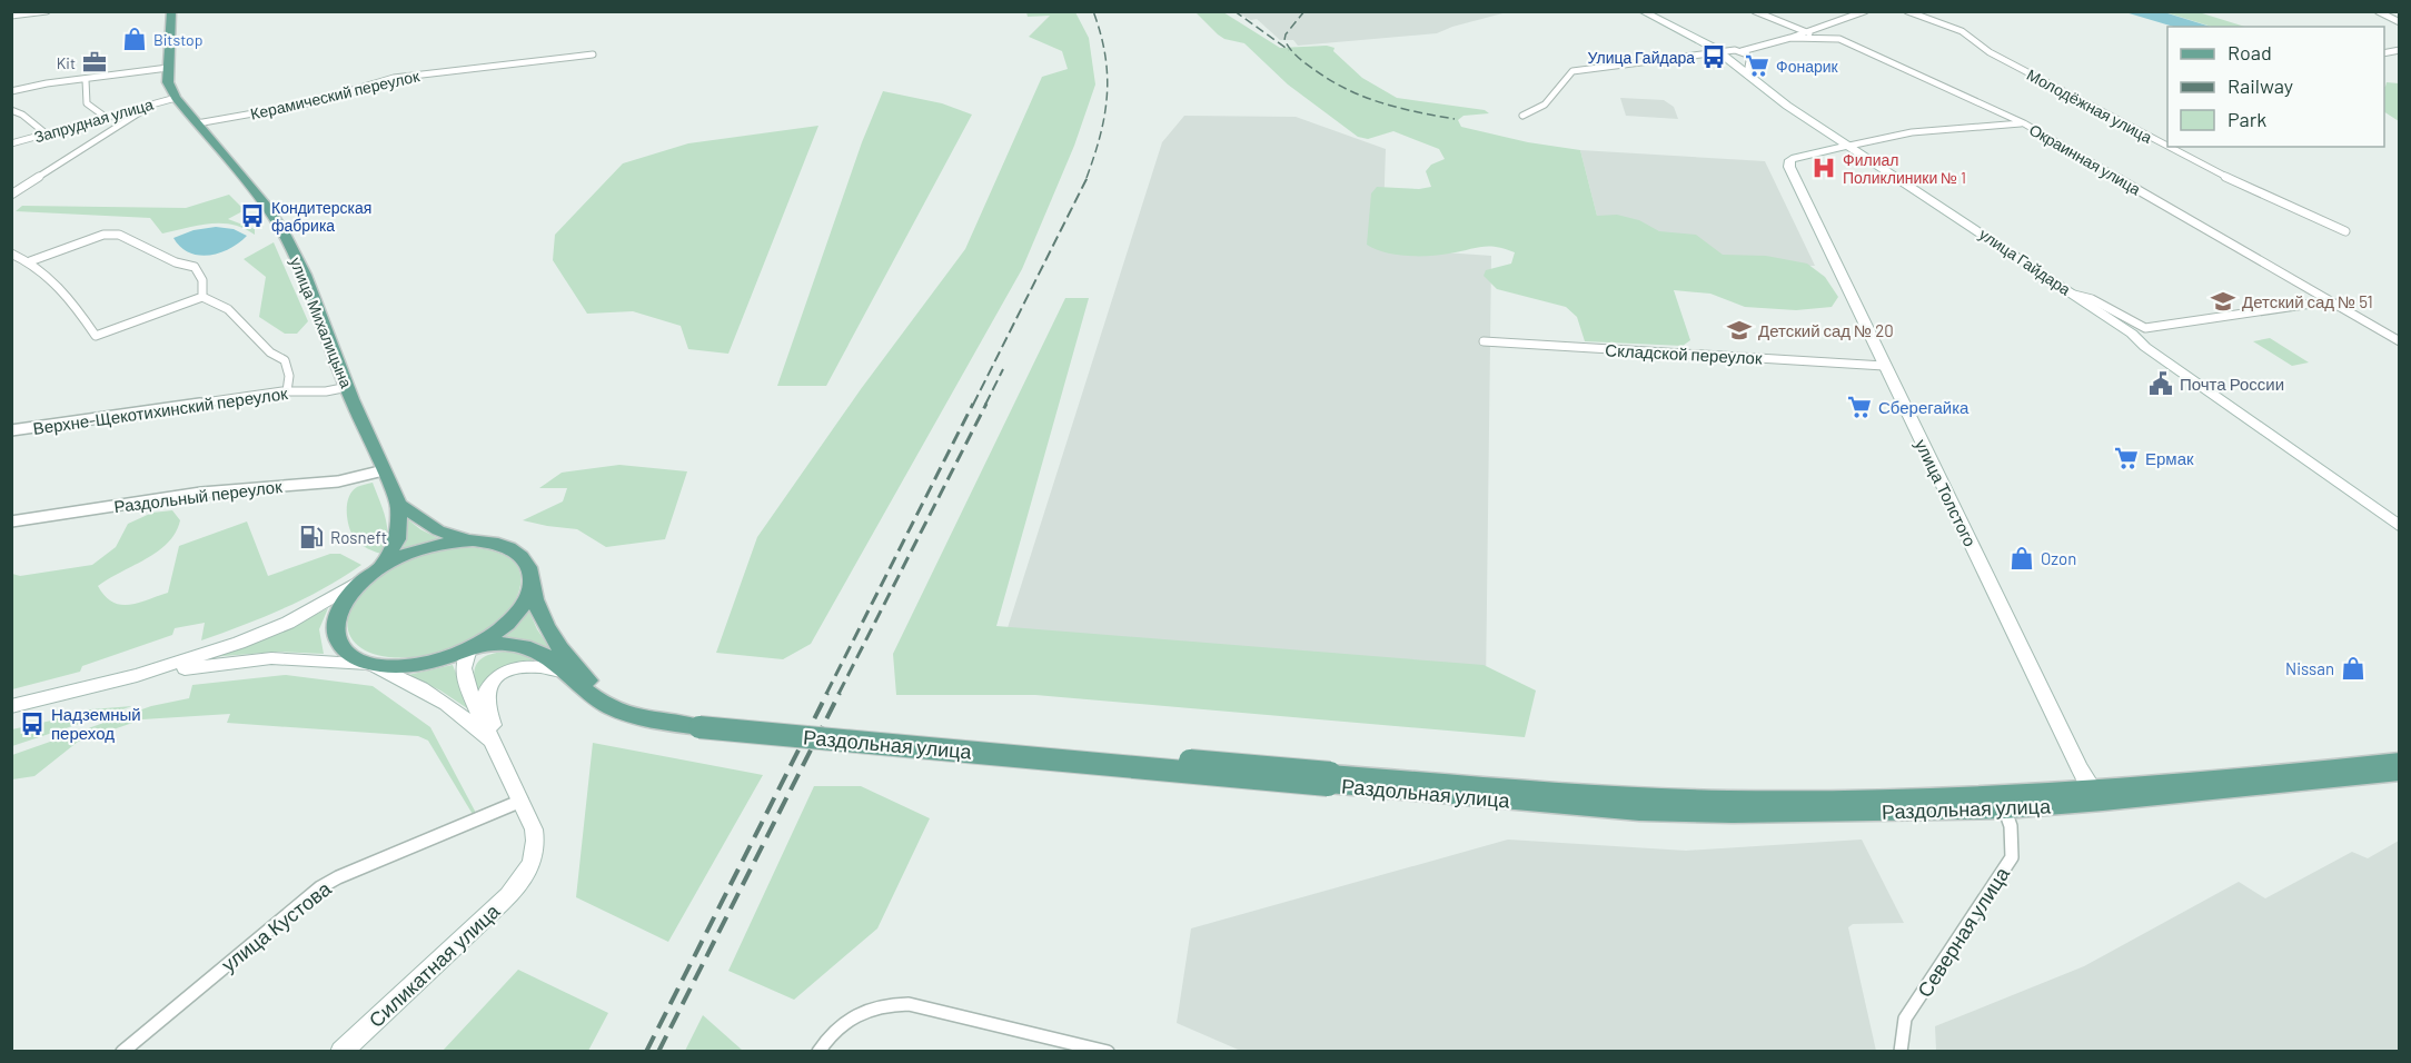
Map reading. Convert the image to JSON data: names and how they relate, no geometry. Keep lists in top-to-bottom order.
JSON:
{
  "streets": {
    "main road": ["улица Михалицына", "Раздольная улица"],
    "street": [
      "Керамический переулок",
      "Молодёжная улица",
      "Запрудная улица",
      "Окраинная улица",
      "улица Гайдара",
      "Складской переулок",
      "Верхне-Щекотихинский переулок",
      "улица Толстого",
      "Раздольный переулок",
      "улица Кустова",
      "Северная улица",
      "Силикатная улица"
    ]
  },
  "crossings": [
    ["Керамический переулок", "улица Михалицына"],
    ["Запрудная улица", "улица Михалицына"],
    ["улица Гайдара", "улица Толстого"],
    ["улица Михалицына", "Верхне-Щекотихинский переулок"],
    ["улица Михалицына", "Раздольный переулок"],
    ["Складской переулок", "улица Толстого"],
    ["улица Толстого", "Раздольная улица"],
    ["Раздольная улица", "Северная улица"],
    ["улица Кустова", "Силикатная улица"]
  ],
  "places": {
    "shop": ["Bitstop", "Ozon", "Nissan"],
    "bus stop": ["Улица Гайдара", "Кондитерская фабрика", "Надземный переход"],
    "office": ["Kit"],
    "supermarket": ["Фонарик", "Сберегайка", "Ермак"],
    "hospital": ["Филиал Поликлиники № 1"],
    "school or university": ["Детский сад № 51", "Детский сад № 20"],
    "public building": ["Почта России"],
    "fuel station": ["Rosneft"]
  },
  "legend": ["Road", "Railway", "Park"]
}
